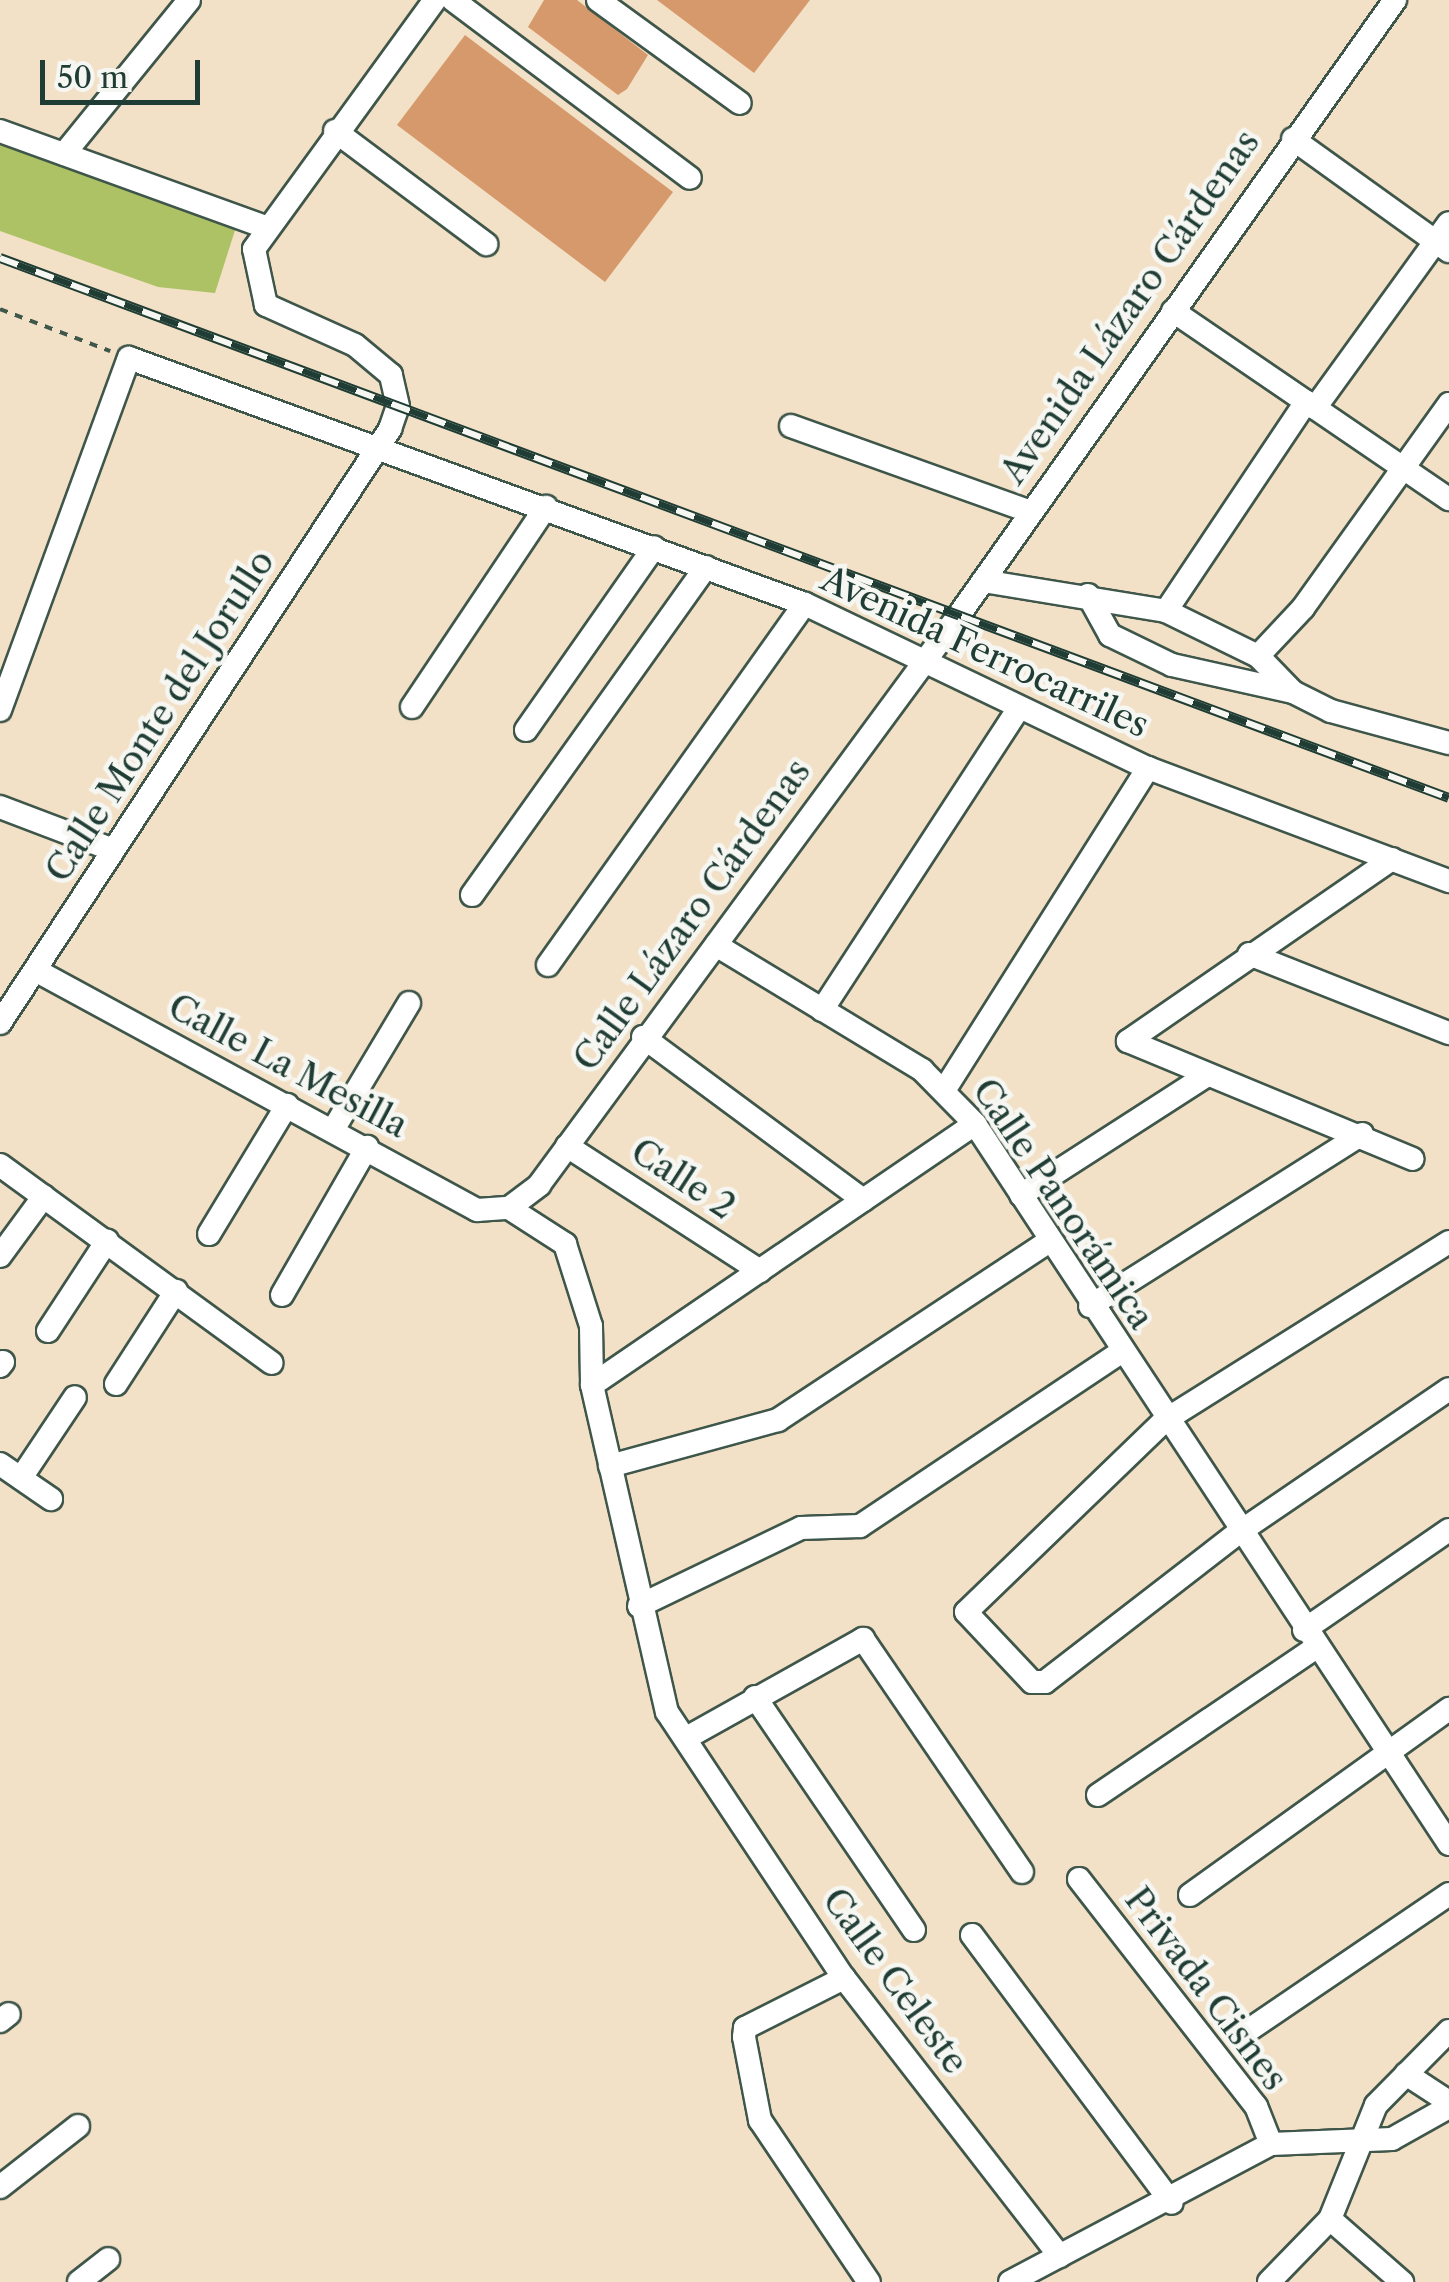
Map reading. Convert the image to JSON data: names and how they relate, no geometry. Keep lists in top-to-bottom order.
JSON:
{
  "streets": {
    "street": [
      "Avenida Lázaro Cárdenas",
      "Avenida Ferrocarriles",
      "Calle Monte del Jorullo",
      "Calle Lázaro Cárdenas",
      "Calle La Mesilla",
      "Calle 2",
      "Calle Panorámica",
      "Calle Celeste",
      "Privada Cisnes"
    ]
  },
  "crossings": [
    ["Avenida Lázaro Cárdenas", "Avenida Ferrocarriles"],
    ["Avenida Lázaro Cárdenas", "Calle Lázaro Cárdenas"],
    ["Avenida Ferrocarriles", "Calle Monte del Jorullo"],
    ["Avenida Ferrocarriles", "Calle Lázaro Cárdenas"],
    ["Calle Monte del Jorullo", "Calle La Mesilla"],
    ["Calle Lázaro Cárdenas", "Calle La Mesilla"],
    ["Calle Lázaro Cárdenas", "Calle 2"],
    ["Calle Lázaro Cárdenas", "Calle Panorámica"],
    ["Calle Lázaro Cárdenas", "Calle Celeste"],
    ["Calle La Mesilla", "Calle Celeste"]
  ],
  "scale_bar": "50 m"
}
